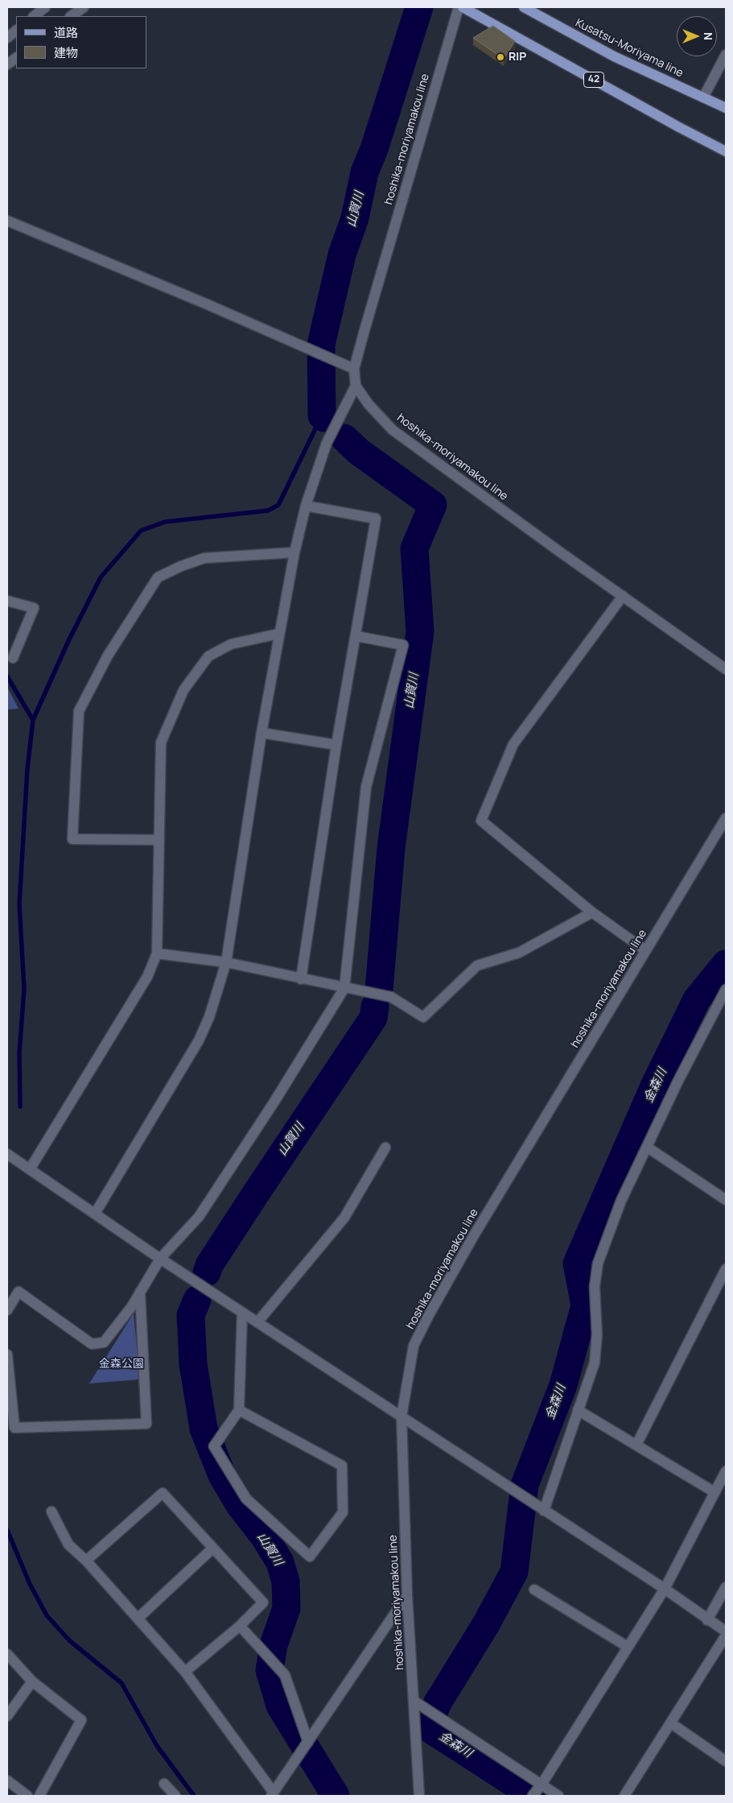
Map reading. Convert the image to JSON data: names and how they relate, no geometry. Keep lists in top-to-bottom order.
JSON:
{
  "streets": {
    "main road": ["Kusatsu-Moriyama line", "42"],
    "street": ["hoshika-moriyamakou line"]
  },
  "water": ["山賀川", "金森川"],
  "parks": ["金森公園"],
  "places": ["RIP"],
  "legend": ["道路", "建物"],
  "north": "right"
}
